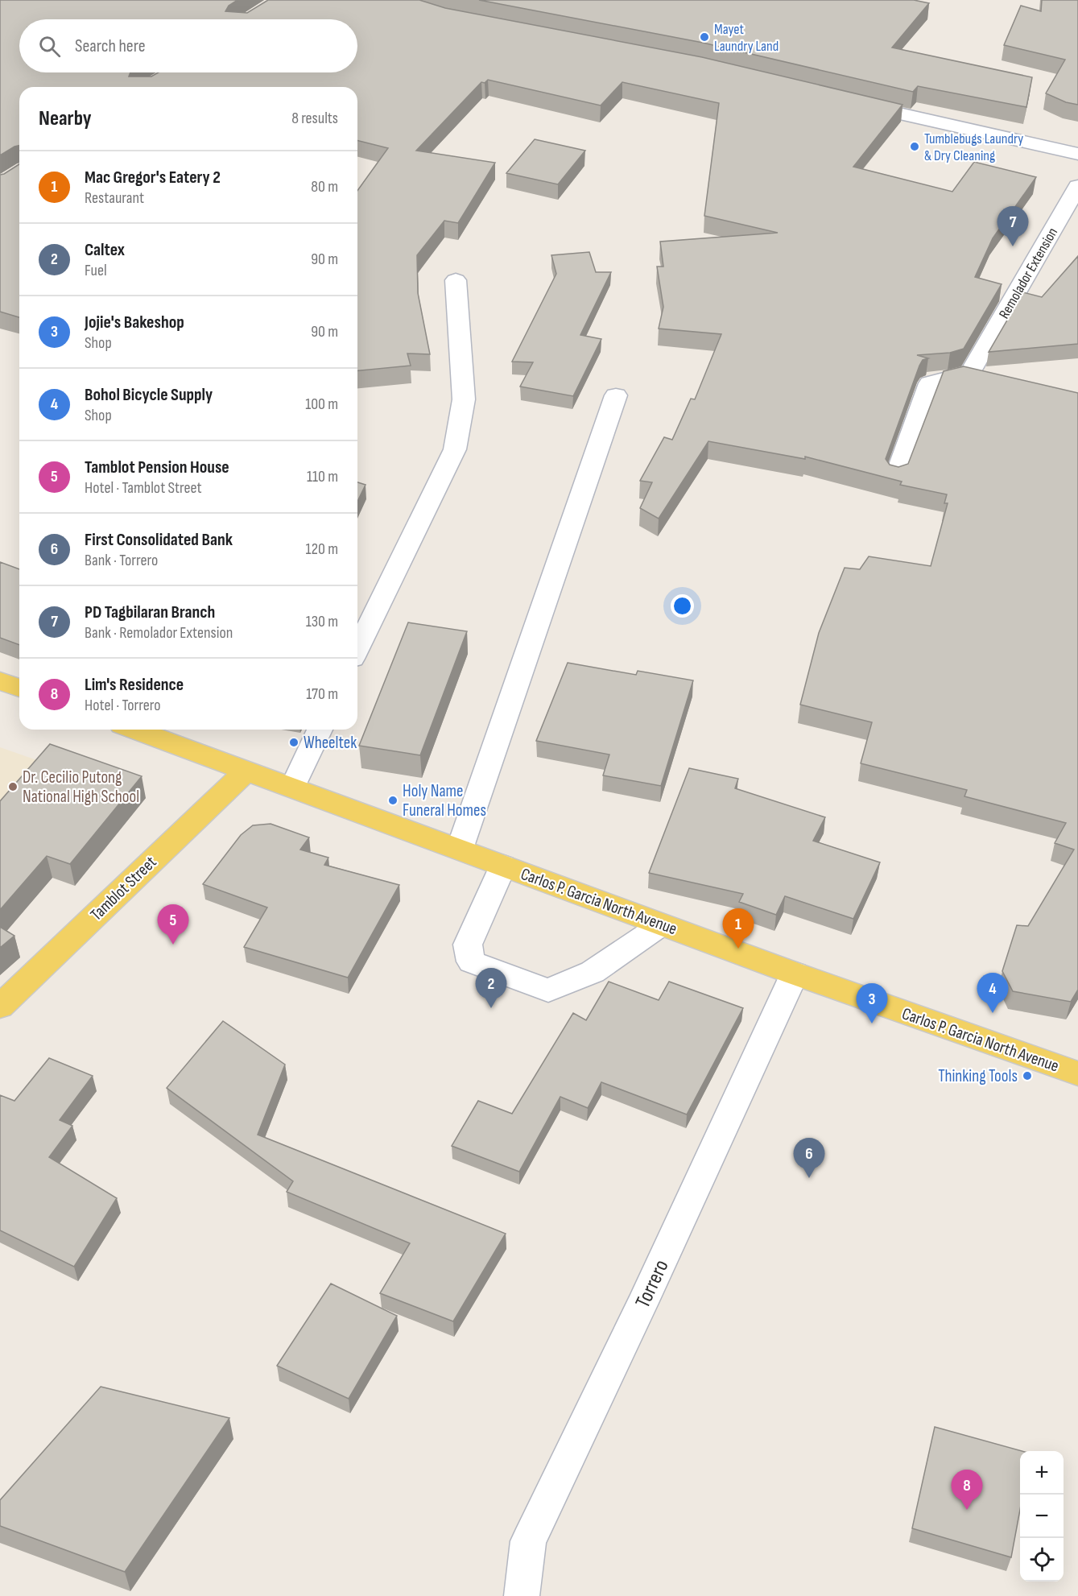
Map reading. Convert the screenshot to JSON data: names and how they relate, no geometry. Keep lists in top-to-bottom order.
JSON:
{
  "streets": {
    "main road": ["Tamblot Street", "Carlos P. Garcia North Avenue"],
    "street": ["Remolador Extension", "Torrero"]
  },
  "crossings": [
    ["Tamblot Street", "Carlos P. Garcia North Avenue"],
    ["Carlos P. Garcia North Avenue", "Torrero"]
  ],
  "places": [
    "Mayet Laundry Land",
    "Tumblebugs Laundry & Dry Cleaning",
    "Wheeltek",
    "Dr. Cecilio Putong National High School",
    "Holy Name Funeral Homes",
    "Thinking Tools"
  ],
  "page": {
    "search": "Search here",
    "heading": ["Nearby", "8 results"],
    "list": [
      {
        "mark": "1",
        "name": "Mac Gregor's Eatery 2",
        "note": "Restaurant",
        "value": "80 m"
      },
      {
        "mark": "2",
        "name": "Caltex",
        "note": "Fuel",
        "value": "90 m"
      },
      {
        "mark": "3",
        "name": "Jojie's Bakeshop",
        "note": "Shop",
        "value": "90 m"
      },
      {
        "mark": "4",
        "name": "Bohol Bicycle Supply",
        "note": "Shop",
        "value": "100 m"
      },
      {
        "mark": "5",
        "name": "Tamblot Pension House",
        "note": "Hotel · Tamblot Street",
        "value": "110 m"
      },
      {
        "mark": "6",
        "name": "First Consolidated Bank",
        "note": "Bank · Torrero",
        "value": "120 m"
      },
      {
        "mark": "7",
        "name": "PD Tagbilaran Branch",
        "note": "Bank · Remolador Extension",
        "value": "130 m"
      },
      {
        "mark": "8",
        "name": "Lim's Residence",
        "note": "Hotel · Torrero",
        "value": "170 m"
      }
    ],
    "pins": [
      "7",
      "5",
      "1",
      "2",
      "4",
      "3",
      "6",
      "8"
    ],
    "map_buttons": ["+", "−"]
  }
}
